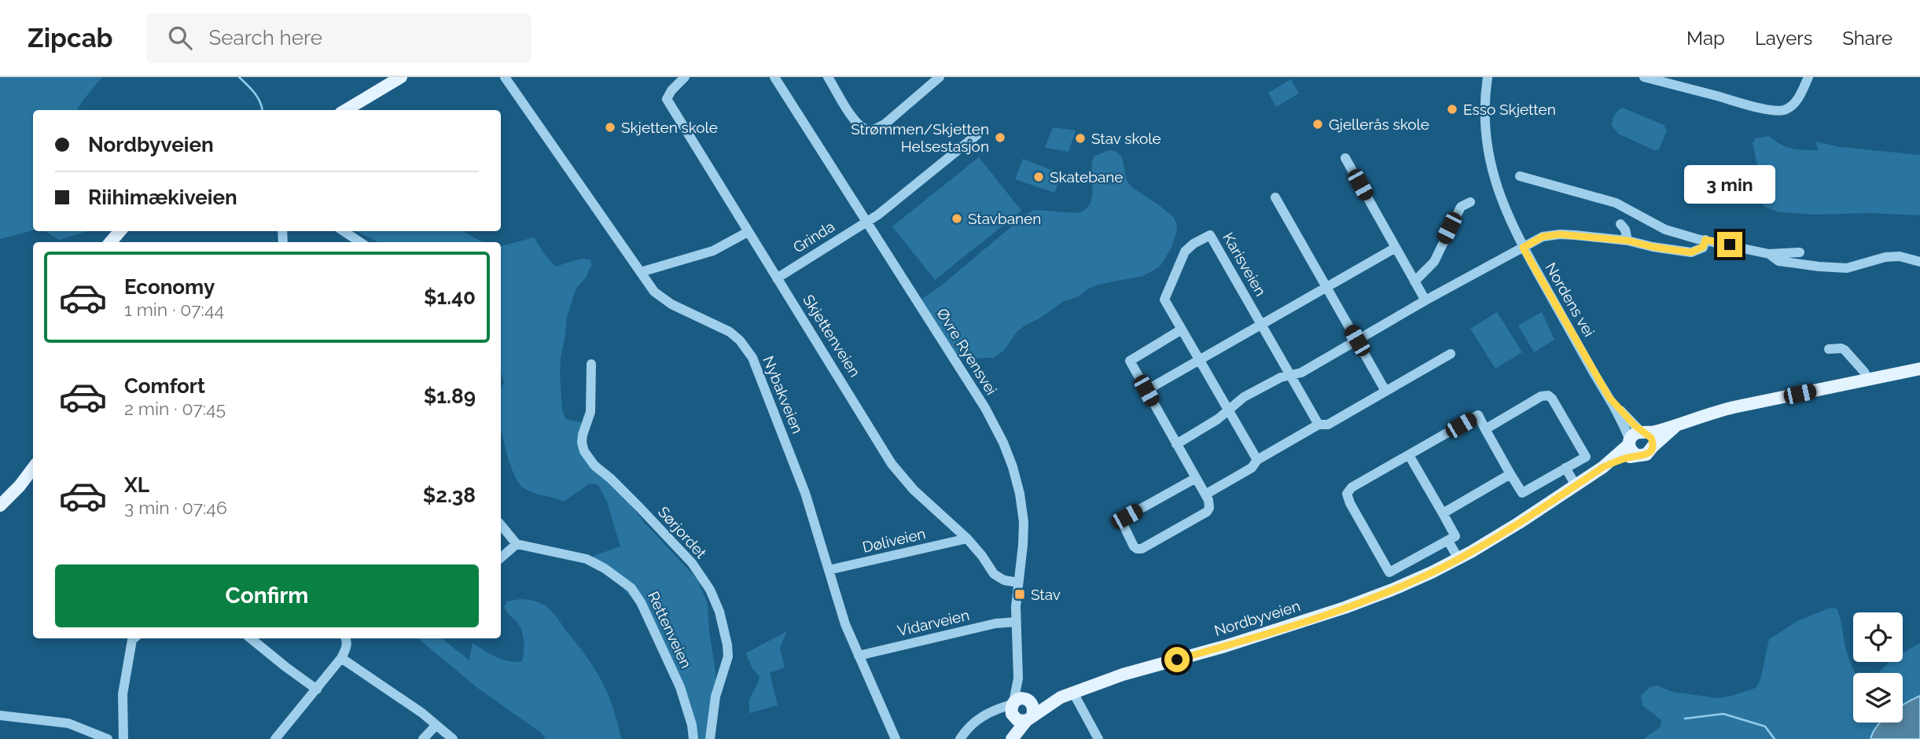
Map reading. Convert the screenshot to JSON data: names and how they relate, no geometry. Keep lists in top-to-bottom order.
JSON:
{
  "streets": {
    "main road": ["Nordbyveien"],
    "street": [
      "Grinda",
      "Karisveien",
      "Nordens vei",
      "Skjettenveien",
      "Øvre Ryensvei",
      "Nybakveien",
      "Sørjordet",
      "Døliveien",
      "Vidarveien",
      "Rettenveien"
    ]
  },
  "crossings": [
    ["Grinda", "Skjettenveien"],
    ["Grinda", "Øvre Ryensvei"],
    ["Nordens vei", "Nordbyveien"],
    ["Skjettenveien", "Øvre Ryensvei"],
    ["Skjettenveien", "Døliveien"],
    ["Øvre Ryensvei", "Nordbyveien"],
    ["Øvre Ryensvei", "Vidarveien"],
    ["Nybakveien", "Døliveien"],
    ["Nybakveien", "Vidarveien"]
  ],
  "places": {
    "other": [
      "Esso Skjetten",
      "Gjellerås skole",
      "Skjetten skole",
      "Strømmen/Skjetten Helsestasjon",
      "Stav skole",
      "Skatebane",
      "Stavbanen"
    ],
    "transit": ["Stav"]
  },
  "page": {
    "header": "Zipcab",
    "search": "Search here",
    "nav": ["Map", "Layers", "Share"],
    "banner": ["Nordbyveien", "Riihimækiveien"],
    "bubble": "3 min",
    "list": [
      {
        "name": "Economy",
        "note": "1 min · 07:44",
        "value": "$1.40"
      },
      {
        "name": "Comfort",
        "note": "2 min · 07:45",
        "value": "$1.89"
      },
      {
        "name": "XL",
        "note": "3 min · 07:46",
        "value": "$2.38"
      }
    ],
    "buttons": "Confirm"
  }
}
